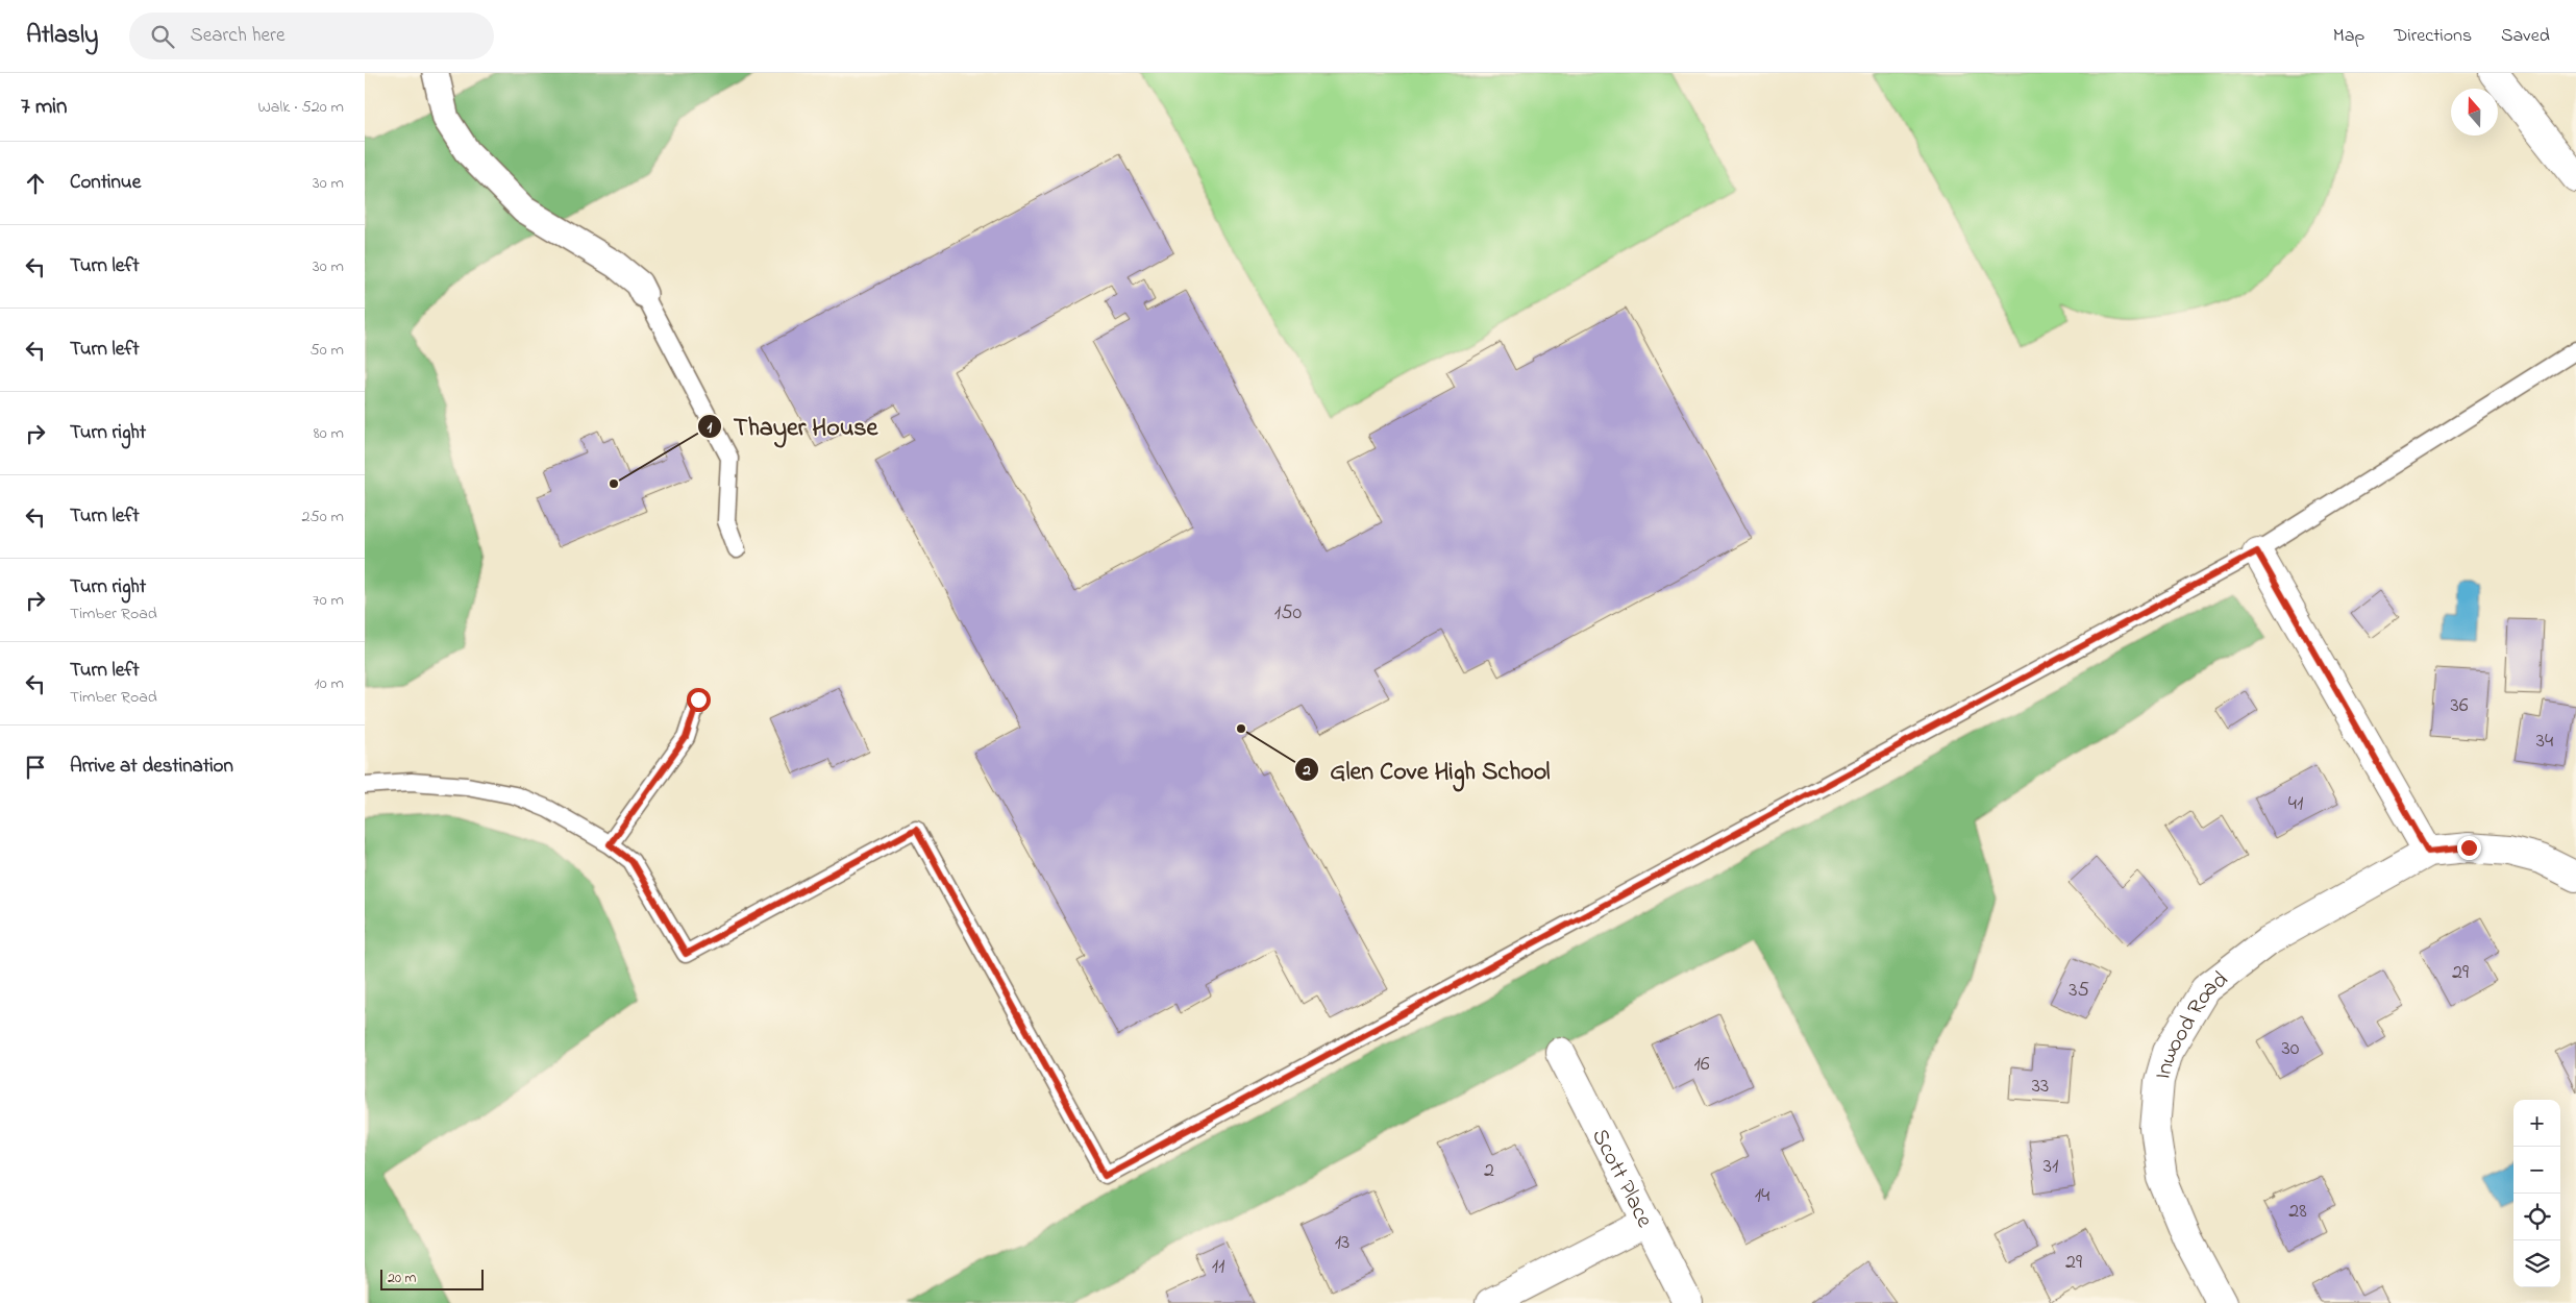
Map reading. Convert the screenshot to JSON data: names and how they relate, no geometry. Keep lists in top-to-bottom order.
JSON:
{
  "streets": {
    "street": ["Inwood Road", "Scott Place"]
  },
  "places": ["Thayer House", "Glen Cove High School"],
  "house_numbers": [
    "150",
    "36",
    "34",
    "41",
    "29",
    "35",
    "30",
    "16",
    "33",
    "31",
    "2",
    "14",
    "28",
    "13",
    "29",
    "11"
  ],
  "scale_bar": "20 m",
  "north": "top",
  "page": {
    "header": "Atlasly",
    "search": "Search here",
    "nav": ["Map", "Directions", "Saved"],
    "heading": ["7 min", "Walk · 520 m"],
    "list": [
      ["Continue", "30 m"],
      ["Turn left", "30 m"],
      ["Turn left", "50 m"],
      ["Turn right", "80 m"],
      ["Turn left", "250 m"],
      ["Turn right", "Timber Road", "70 m"],
      ["Turn left", "Timber Road", "10 m"],
      "Arrive at destination"
    ],
    "map_buttons": ["+", "−"],
    "scale": "20 m"
  }
}
